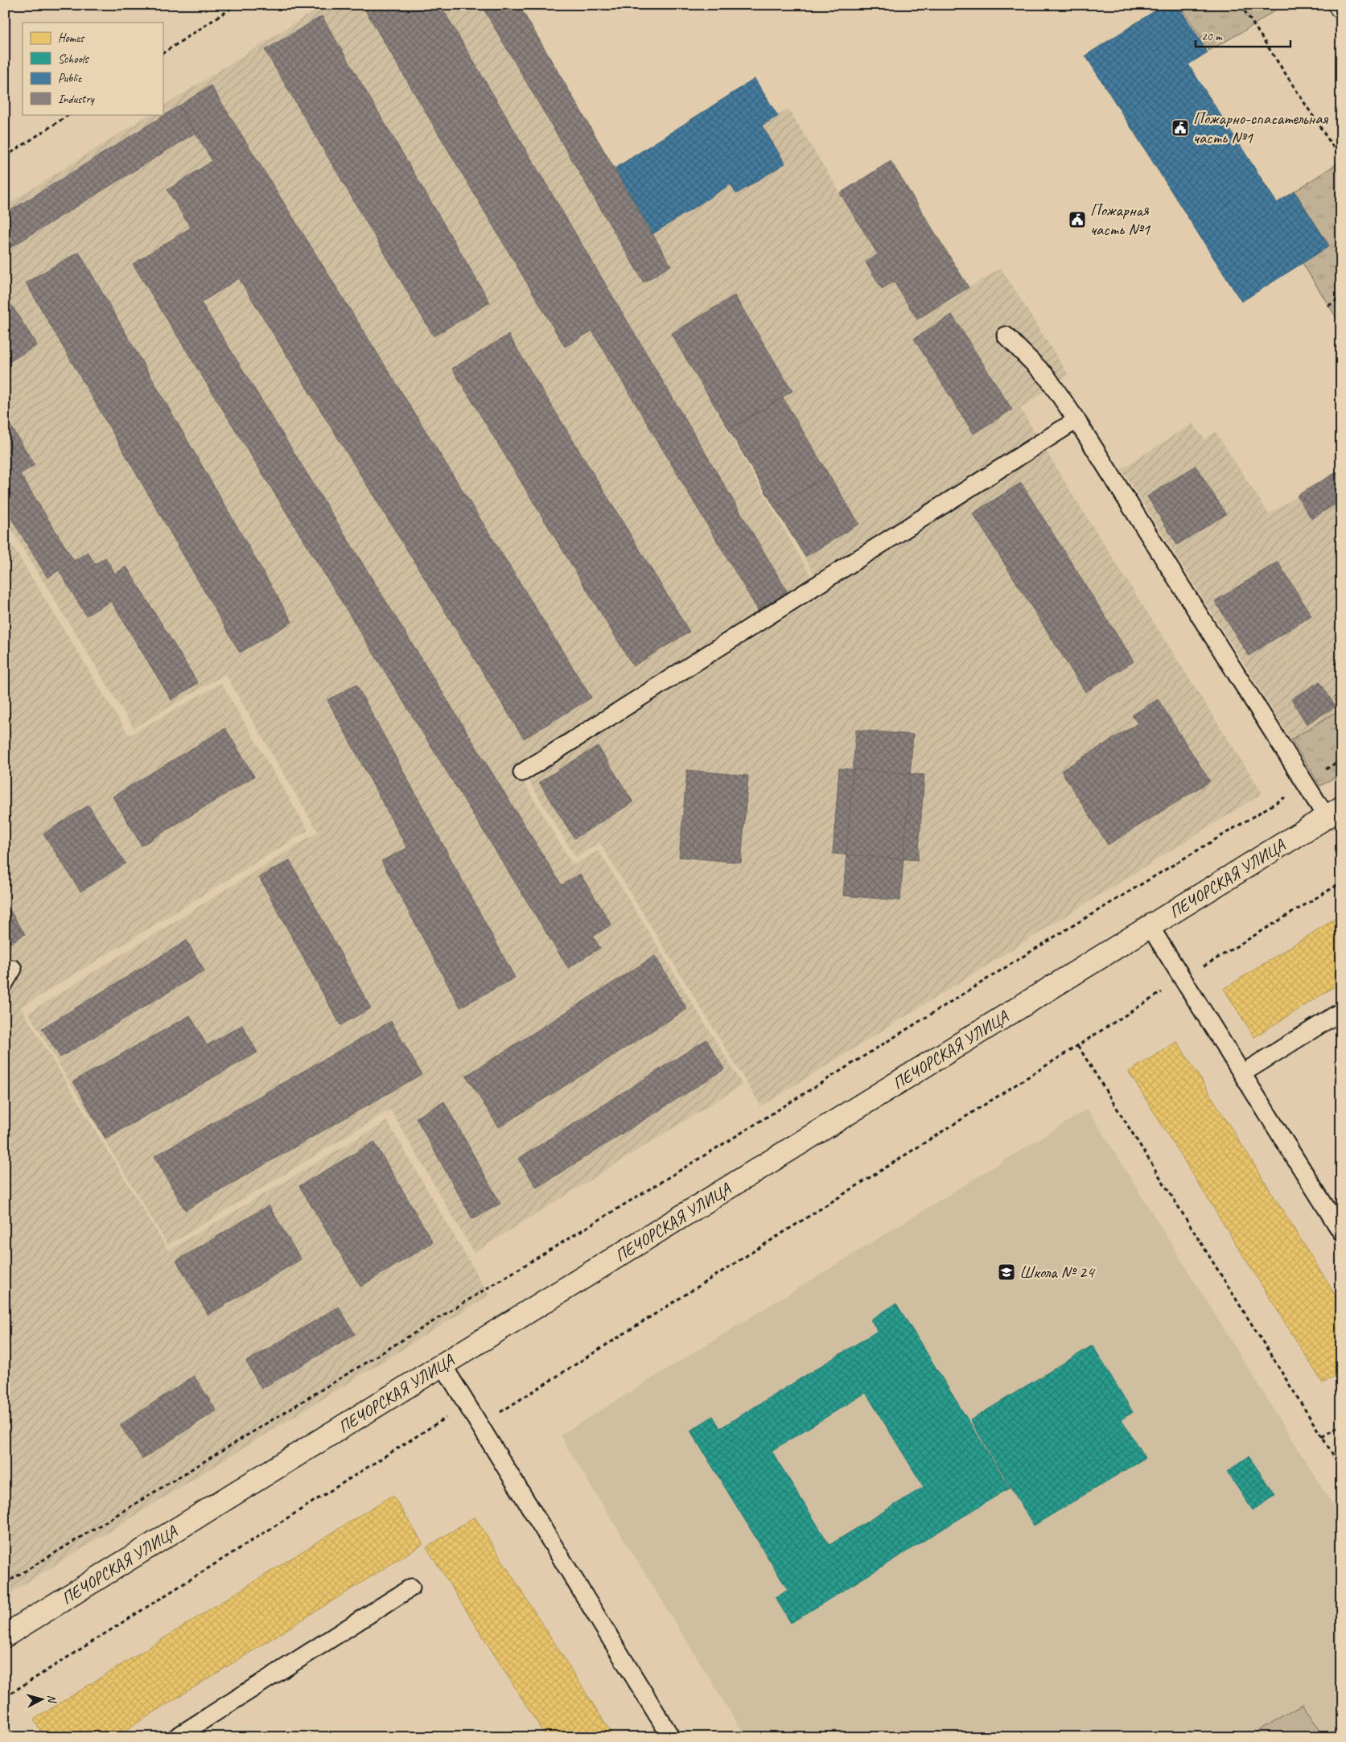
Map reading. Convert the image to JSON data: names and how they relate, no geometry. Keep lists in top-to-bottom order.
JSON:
{
  "streets": {
    "street": ["ПЕЧОРСКАЯ УЛИЦА"]
  },
  "places": {
    "public building": ["Пожарно-спасательная часть №1", "Пожарная часть №1"],
    "school or university": ["Школа № 24"]
  },
  "legend": [
    "Homes",
    "Schools",
    "Public",
    "Industry"
  ],
  "scale_bar": "20 m",
  "north": "right"
}
